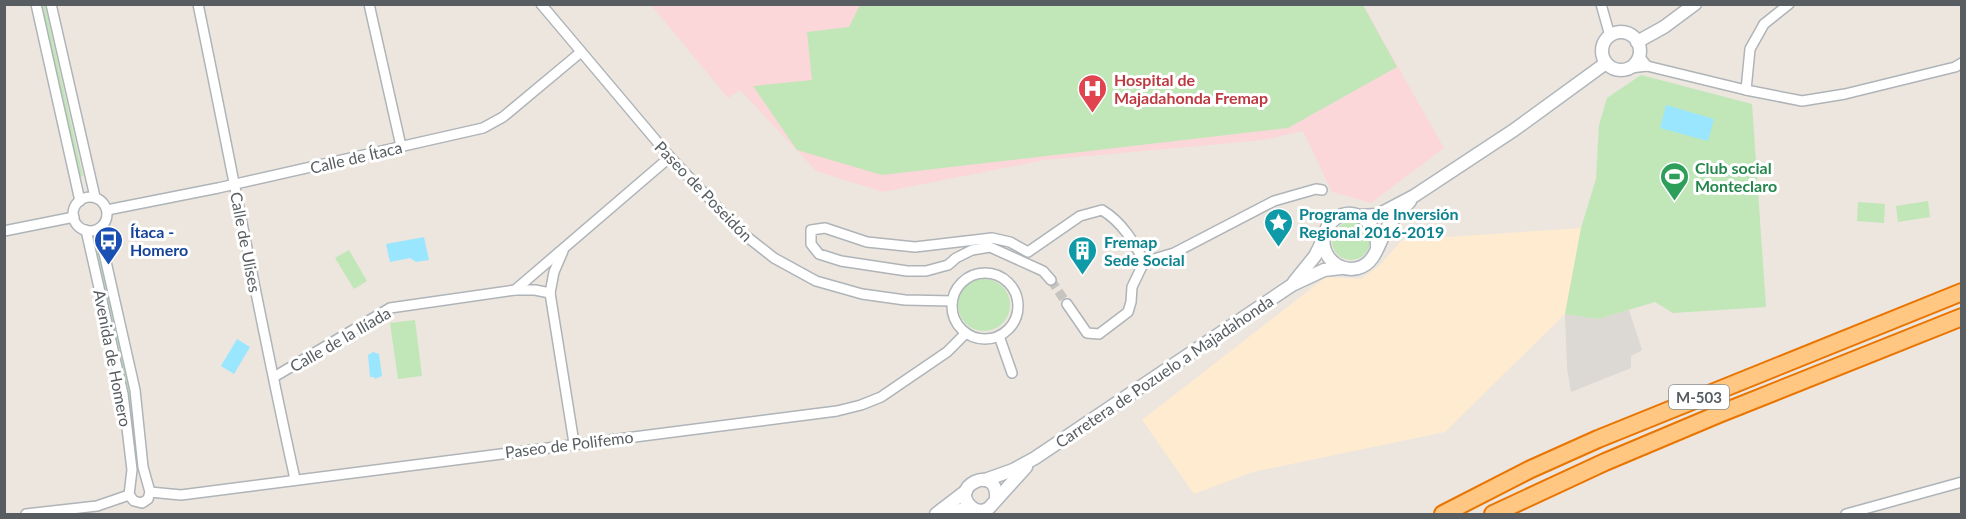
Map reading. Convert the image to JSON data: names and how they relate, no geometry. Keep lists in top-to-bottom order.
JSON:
{
  "streets": {
    "highway": ["M-503"],
    "street": [
      "Calle de Ítaca",
      "Paseo de Poseidón",
      "Calle de Ulises",
      "Calle de la Ilíada",
      "Avenida de Homero",
      "Carretera de Pozuelo a Majadahonda",
      "Paseo de Polifemo"
    ]
  },
  "crossings": [
    ["Calle de Ítaca", "Paseo de Poseidón"],
    ["Calle de Ítaca", "Calle de Ulises"],
    ["Calle de Ítaca", "Avenida de Homero"],
    ["Paseo de Poseidón", "Paseo de Polifemo"],
    ["Calle de Ulises", "Calle de la Ilíada"],
    ["Calle de Ulises", "Paseo de Polifemo"],
    ["Avenida de Homero", "Paseo de Polifemo"]
  ],
  "places": {
    "hospital": ["Hospital de Majadahonda Fremap"],
    "sports": ["Club social Monteclaro"],
    "place": ["Programa de Inversión Regional 2016-2019"],
    "bus stop": ["Ítaca - Homero"],
    "building": ["Fremap Sede Social"]
  }
}
